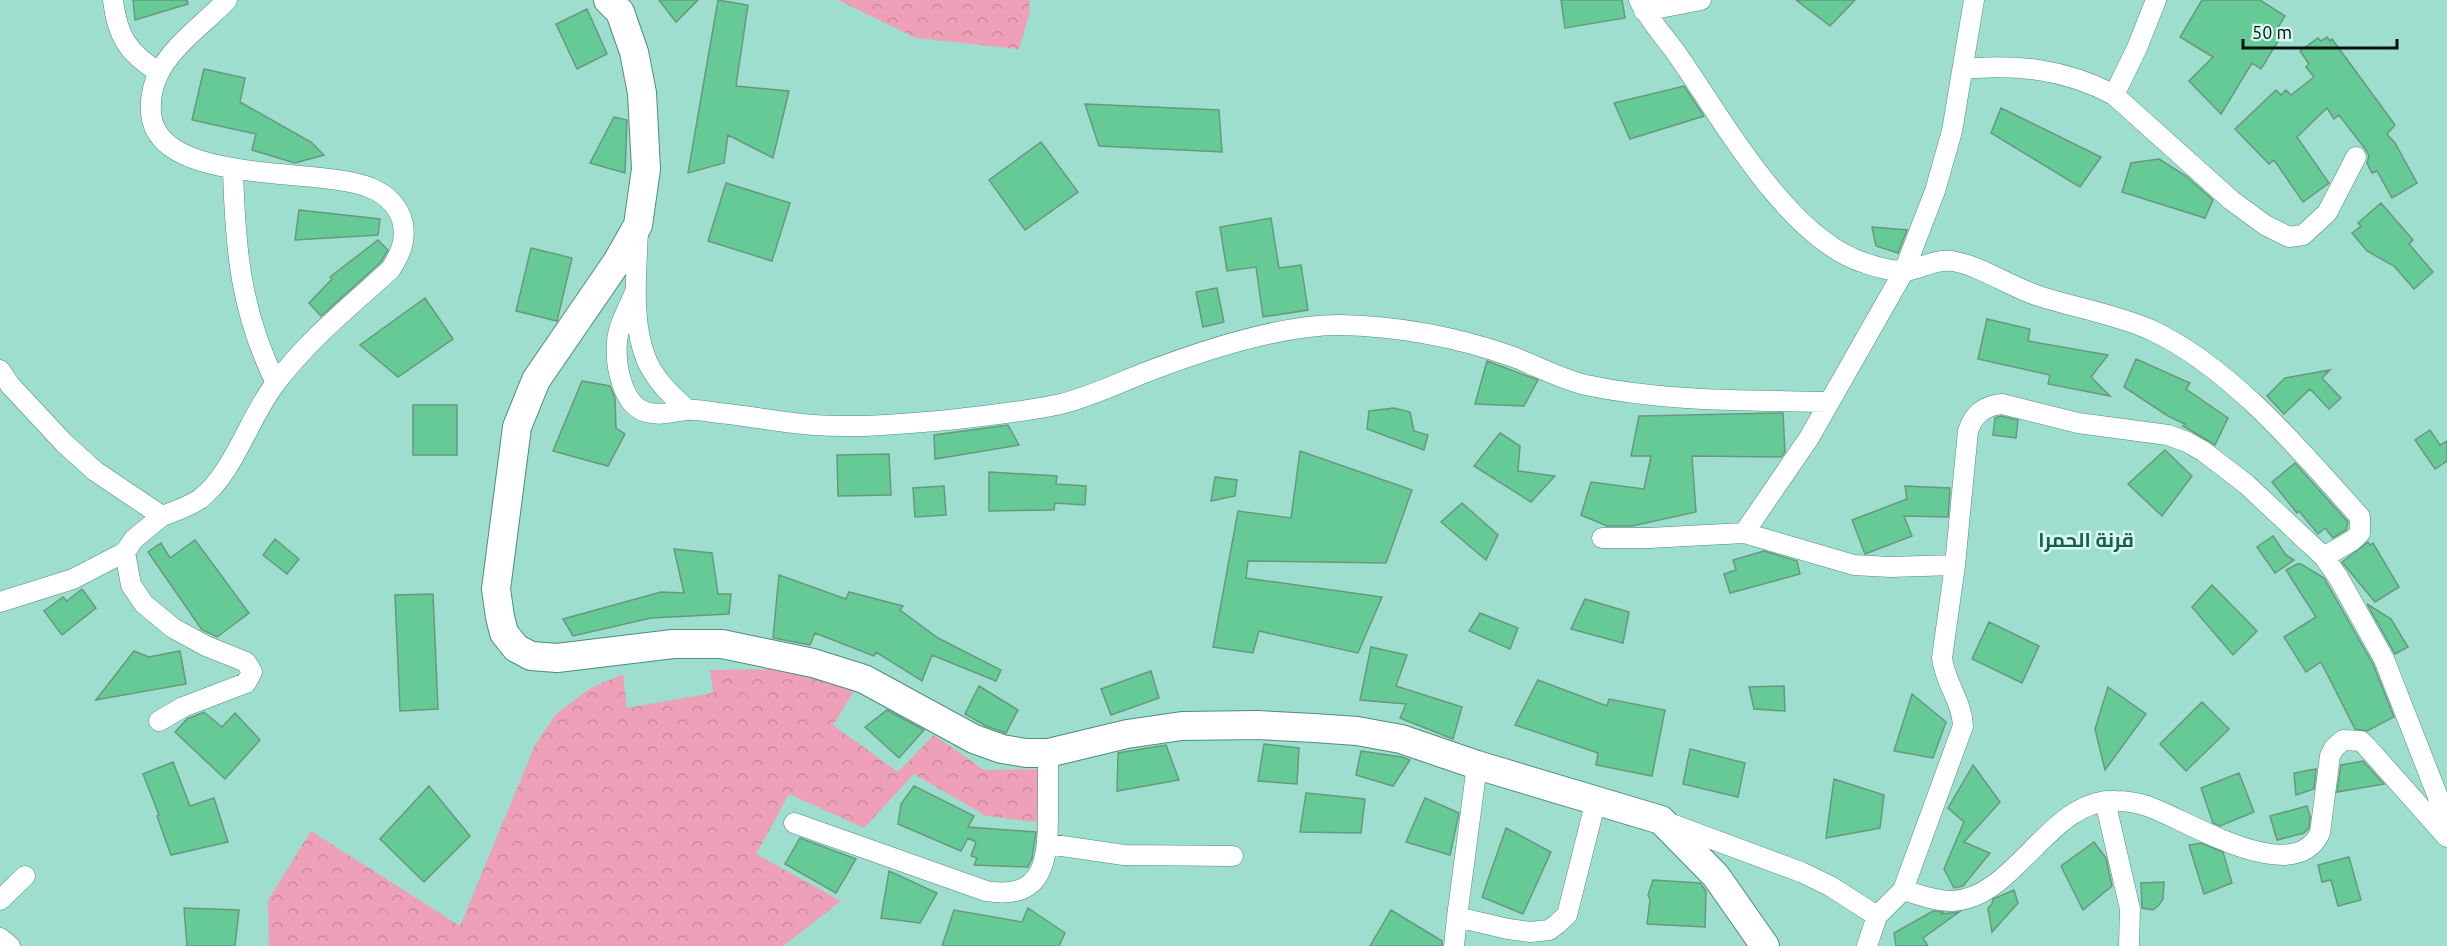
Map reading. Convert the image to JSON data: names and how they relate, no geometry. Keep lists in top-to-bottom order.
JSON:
{
  "districts": ["قرنة الحمرا"],
  "scale_bar": "50 m"
}
